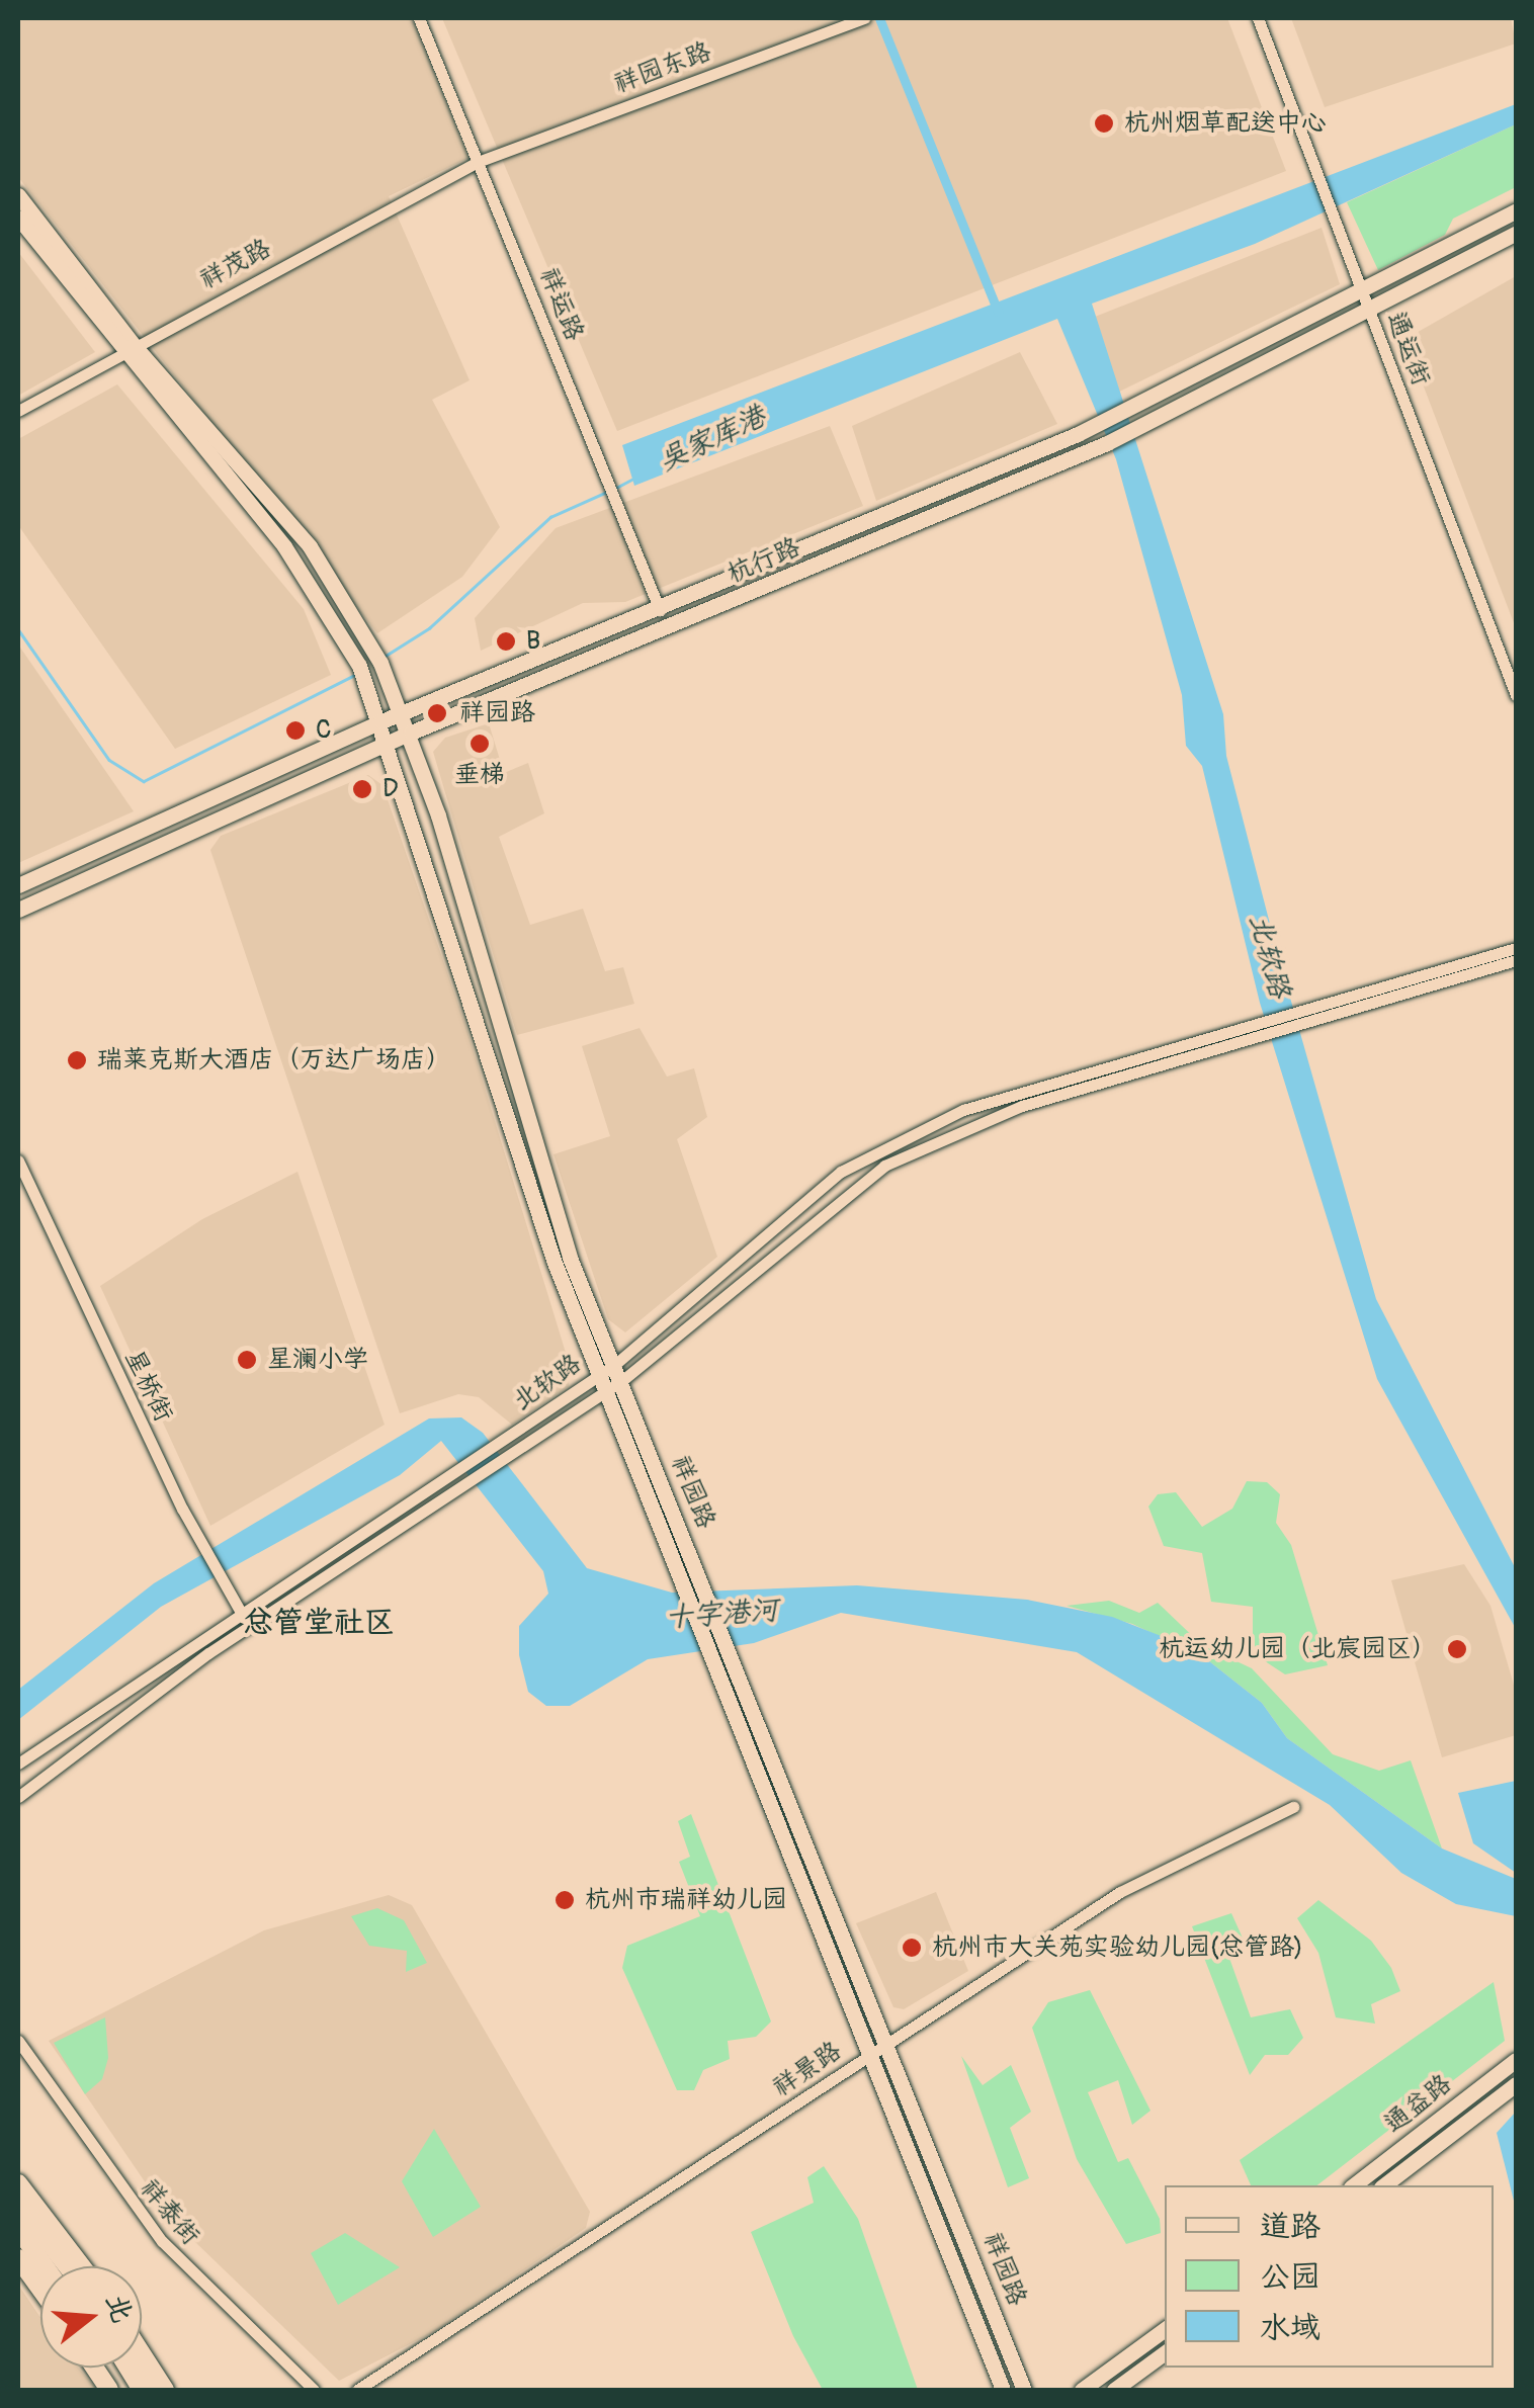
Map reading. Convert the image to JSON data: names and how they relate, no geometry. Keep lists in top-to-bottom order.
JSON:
{
  "streets": {
    "main road": ["杭行路", "祥园路", "通益路"],
    "street": [
      "祥园东路",
      "祥茂路",
      "祥运路",
      "通运街",
      "北软路",
      "星桥街",
      "祥景路",
      "祥泰街"
    ]
  },
  "crossings": [
    ["祥园东路", "祥茂路"],
    ["祥园东路", "祥运路"],
    ["祥茂路", "祥运路"],
    ["祥茂路", "祥园路"],
    ["祥运路", "杭行路"],
    ["通运街", "杭行路"],
    ["杭行路", "祥园路"],
    ["北软路", "星桥街"],
    ["北软路", "祥园路"],
    ["祥园路", "祥景路"]
  ],
  "districts": ["总管堂社区"],
  "water": ["吴家库港", "北软路", "十字港河"],
  "places": [
    "杭州烟草配送中心",
    "B",
    "祥园路",
    "C",
    "垂梯",
    "D",
    "瑞莱克斯大酒店（万达广场店）",
    "星澜小学",
    "杭运幼儿园（北宸园区）",
    "杭州市瑞祥幼儿园",
    "杭州市大关苑实验幼儿园(总管路)"
  ],
  "legend": ["道路", "公园", "水域"],
  "north": "right"
}
